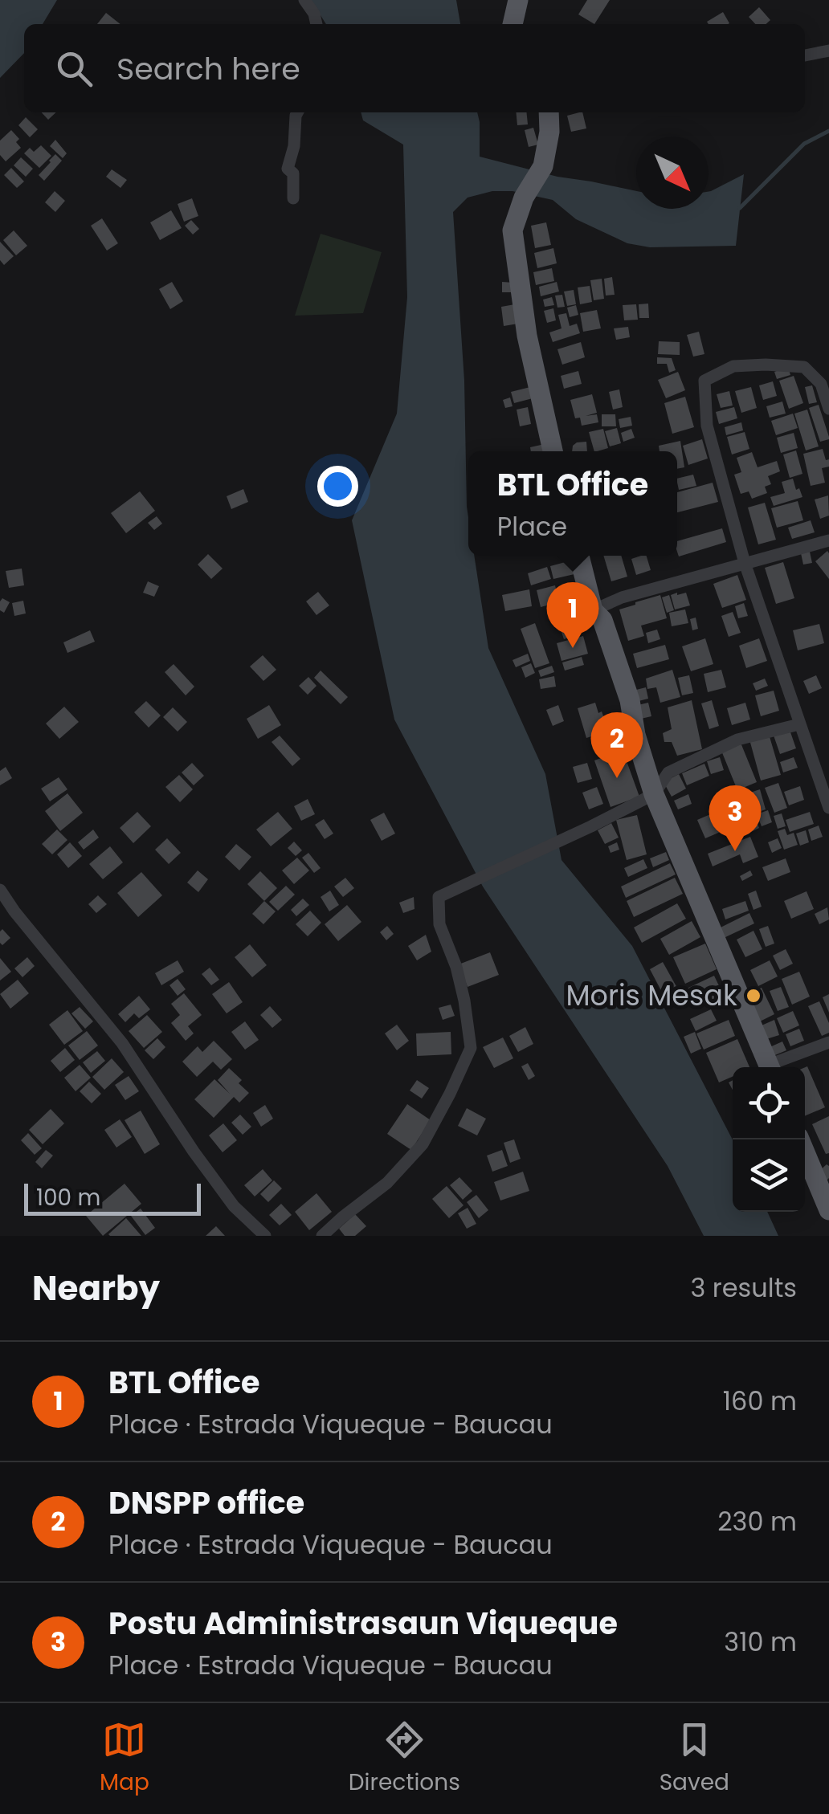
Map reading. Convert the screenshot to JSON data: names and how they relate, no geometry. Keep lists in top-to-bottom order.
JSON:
{
  "places": ["Moris Mesak"],
  "scale_bar": "100 m",
  "north": "bottom right",
  "page": {
    "search": "Search here",
    "popup": ["BTL Office", "Place"],
    "pins": ["1", "2", "3"],
    "scale": "100 m",
    "heading": ["Nearby", "3 results"],
    "list": [
      {
        "mark": "1",
        "name": "BTL Office",
        "note": "Place · Estrada Viqueque - Baucau",
        "value": "160 m"
      },
      {
        "mark": "2",
        "name": "DNSPP office",
        "note": "Place · Estrada Viqueque - Baucau",
        "value": "230 m"
      },
      {
        "mark": "3",
        "name": "Postu Administrasaun Viqueque",
        "note": "Place · Estrada Viqueque - Baucau",
        "value": "310 m"
      }
    ],
    "nav": ["Map", "Directions", "Saved"]
  }
}
